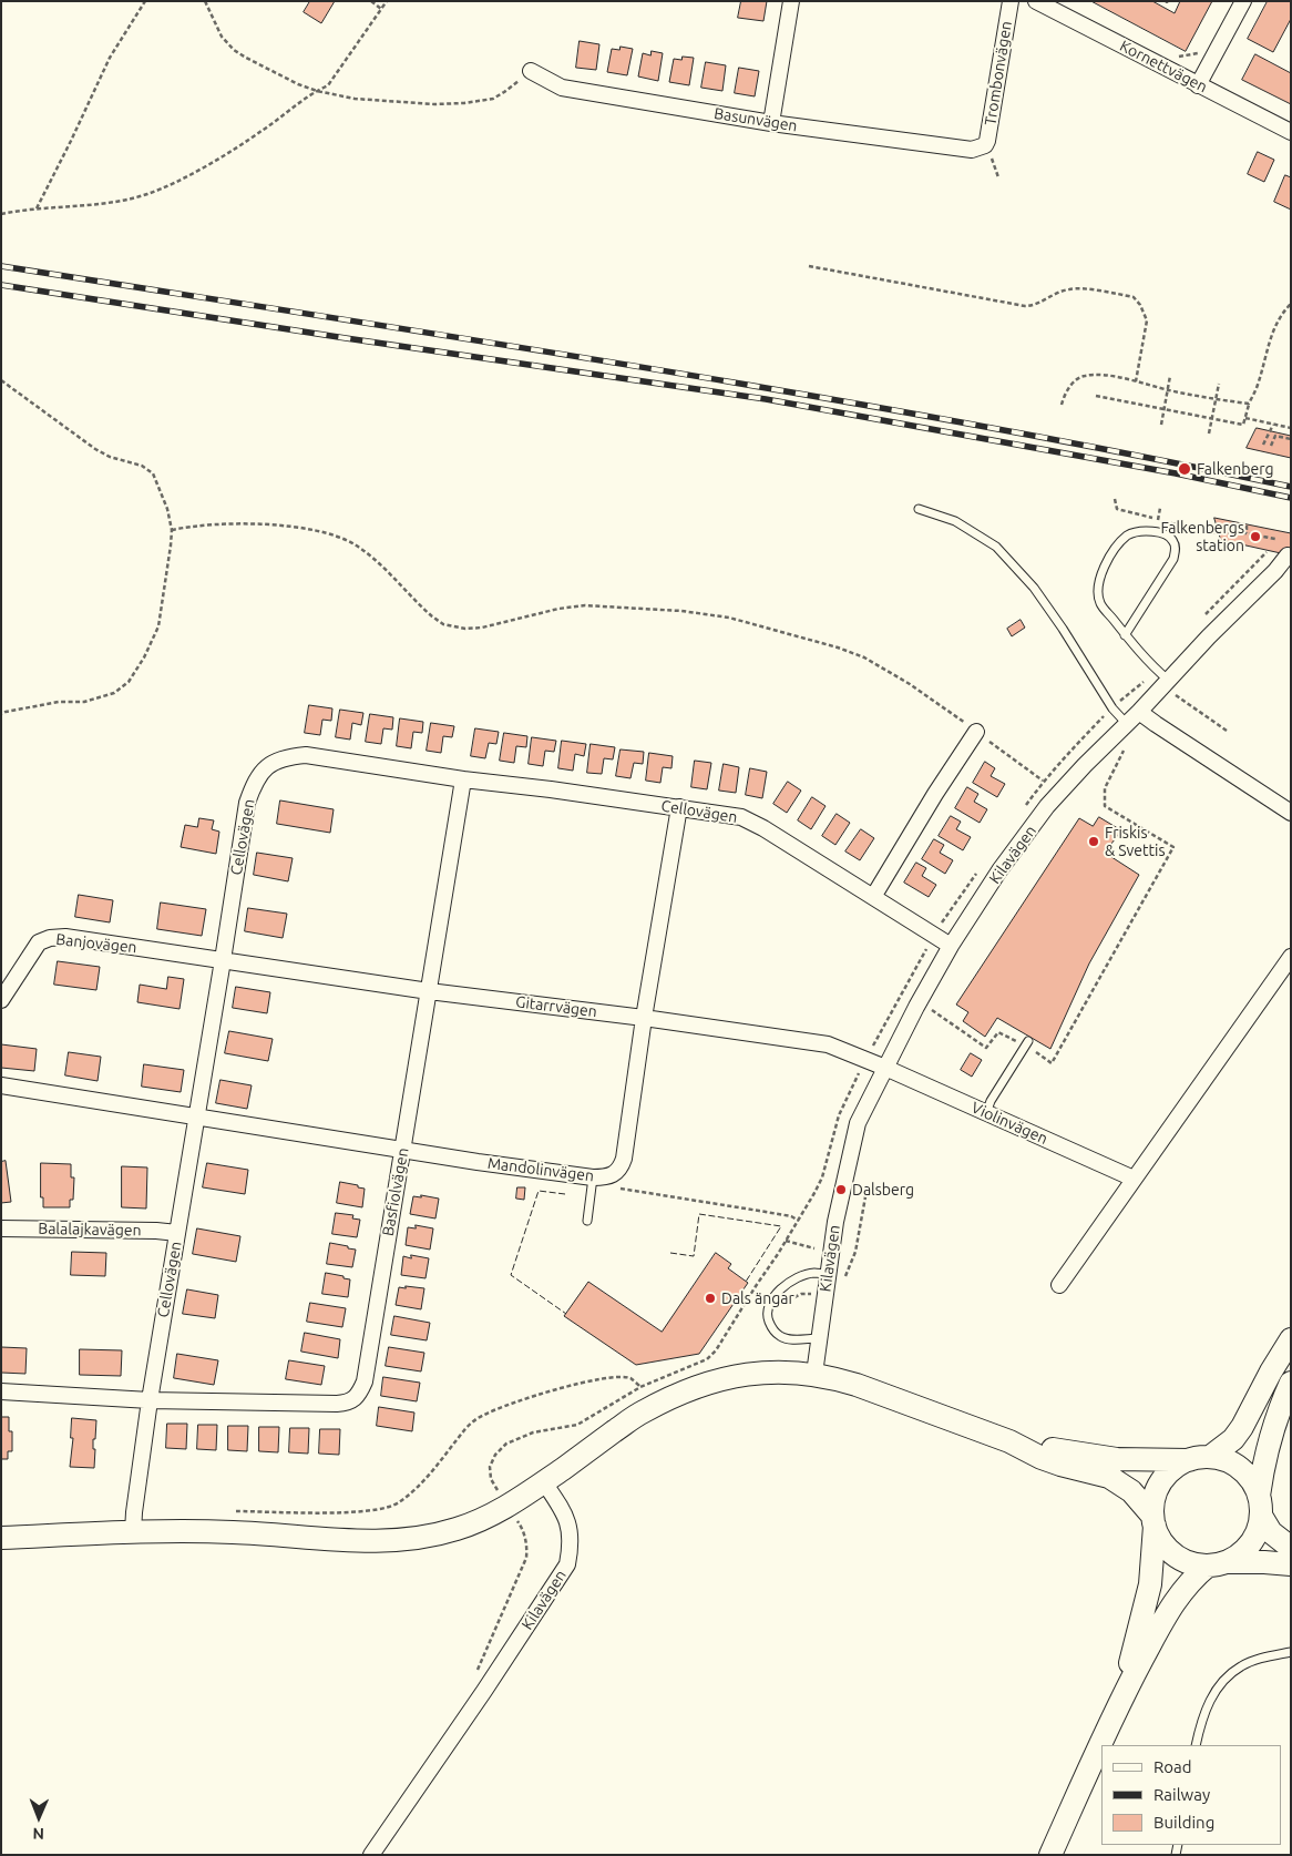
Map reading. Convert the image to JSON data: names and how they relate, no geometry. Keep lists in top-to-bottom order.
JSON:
{
  "streets": {
    "street": [
      "Kornettvägen",
      "Trombonvägen",
      "Basunvägen",
      "Cellovägen",
      "Kilavägen",
      "Banjovägen",
      "Gitarrvägen",
      "Violinvägen",
      "Mandolinvägen",
      "Basfiolvägen",
      "Balalajkavägen"
    ]
  },
  "crossings": [
    ["Trombonvägen", "Basunvägen"],
    ["Cellovägen", "Kilavägen"],
    ["Cellovägen", "Banjovägen"],
    ["Cellovägen", "Gitarrvägen"],
    ["Cellovägen", "Mandolinvägen"],
    ["Cellovägen", "Basfiolvägen"],
    ["Cellovägen", "Balalajkavägen"],
    ["Kilavägen", "Gitarrvägen"],
    ["Kilavägen", "Violinvägen"],
    ["Banjovägen", "Gitarrvägen"],
    ["Gitarrvägen", "Violinvägen"],
    ["Gitarrvägen", "Mandolinvägen"],
    ["Gitarrvägen", "Basfiolvägen"],
    ["Mandolinvägen", "Basfiolvägen"]
  ],
  "places": [
    "Falkenberg",
    "Falkenbergs station",
    "Friskis & Svettis",
    "Dalsberg",
    "Dals ängar"
  ],
  "legend": ["Road", "Railway", "Building"],
  "north": "bottom"
}
